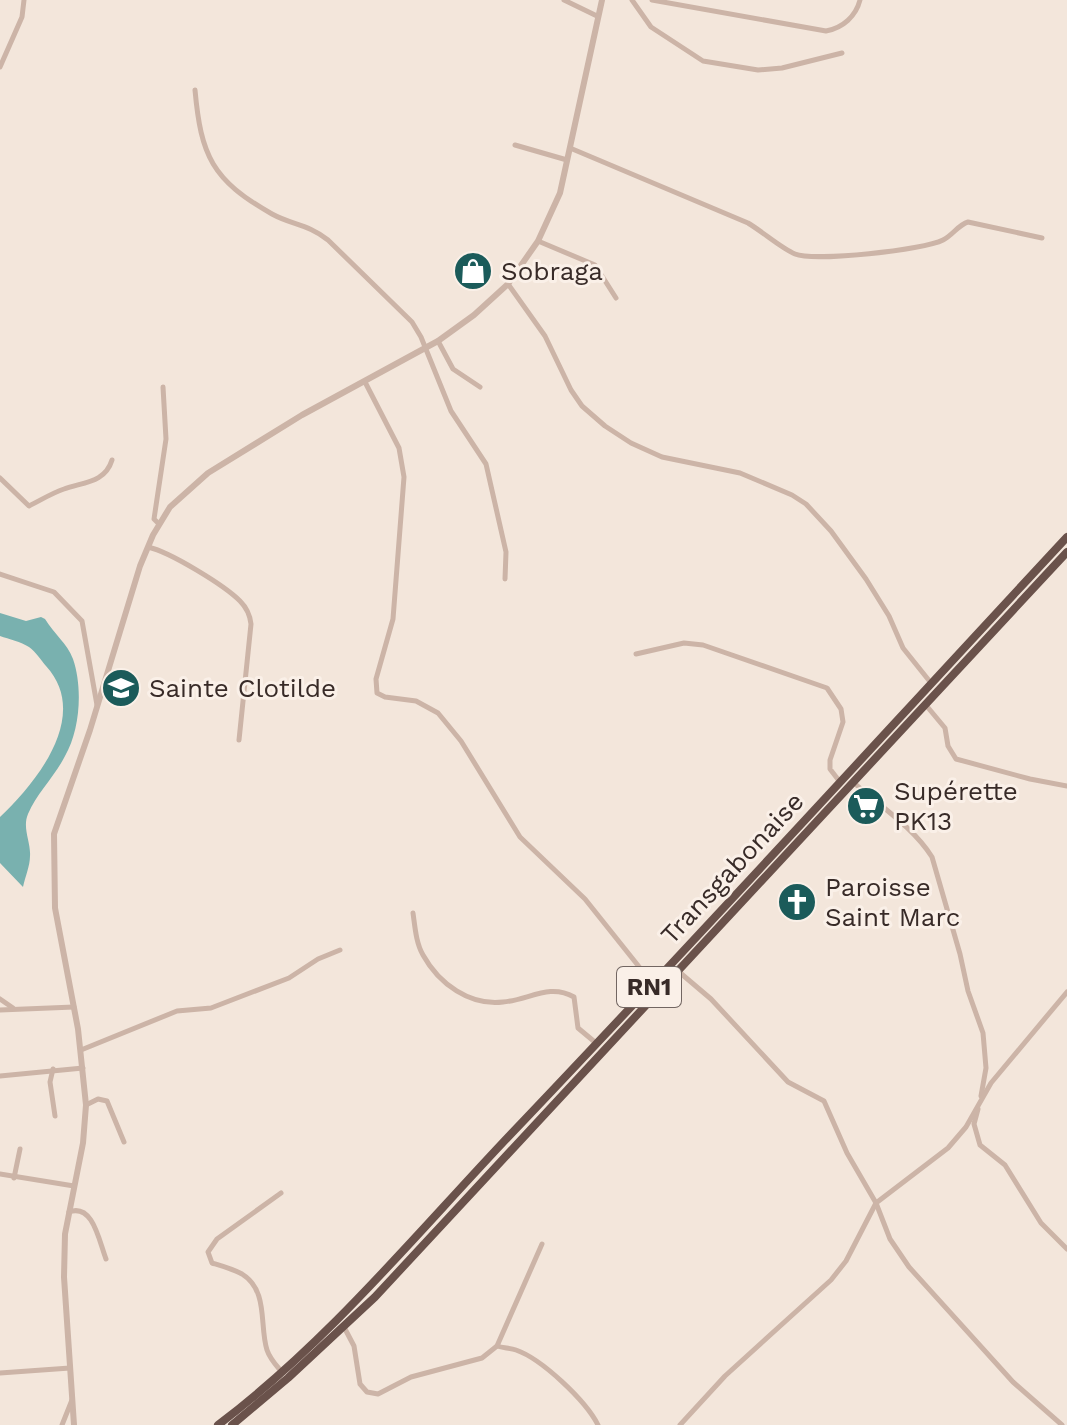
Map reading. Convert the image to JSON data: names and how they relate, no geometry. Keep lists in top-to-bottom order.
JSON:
{
  "streets": {
    "highway": ["Transgabonaise", "RN1"]
  },
  "places": {
    "shop": ["Sobraga"],
    "school or university": ["Sainte Clotilde"],
    "supermarket": ["Supérette PK13"],
    "church": ["Paroisse Saint Marc"]
  }
}
